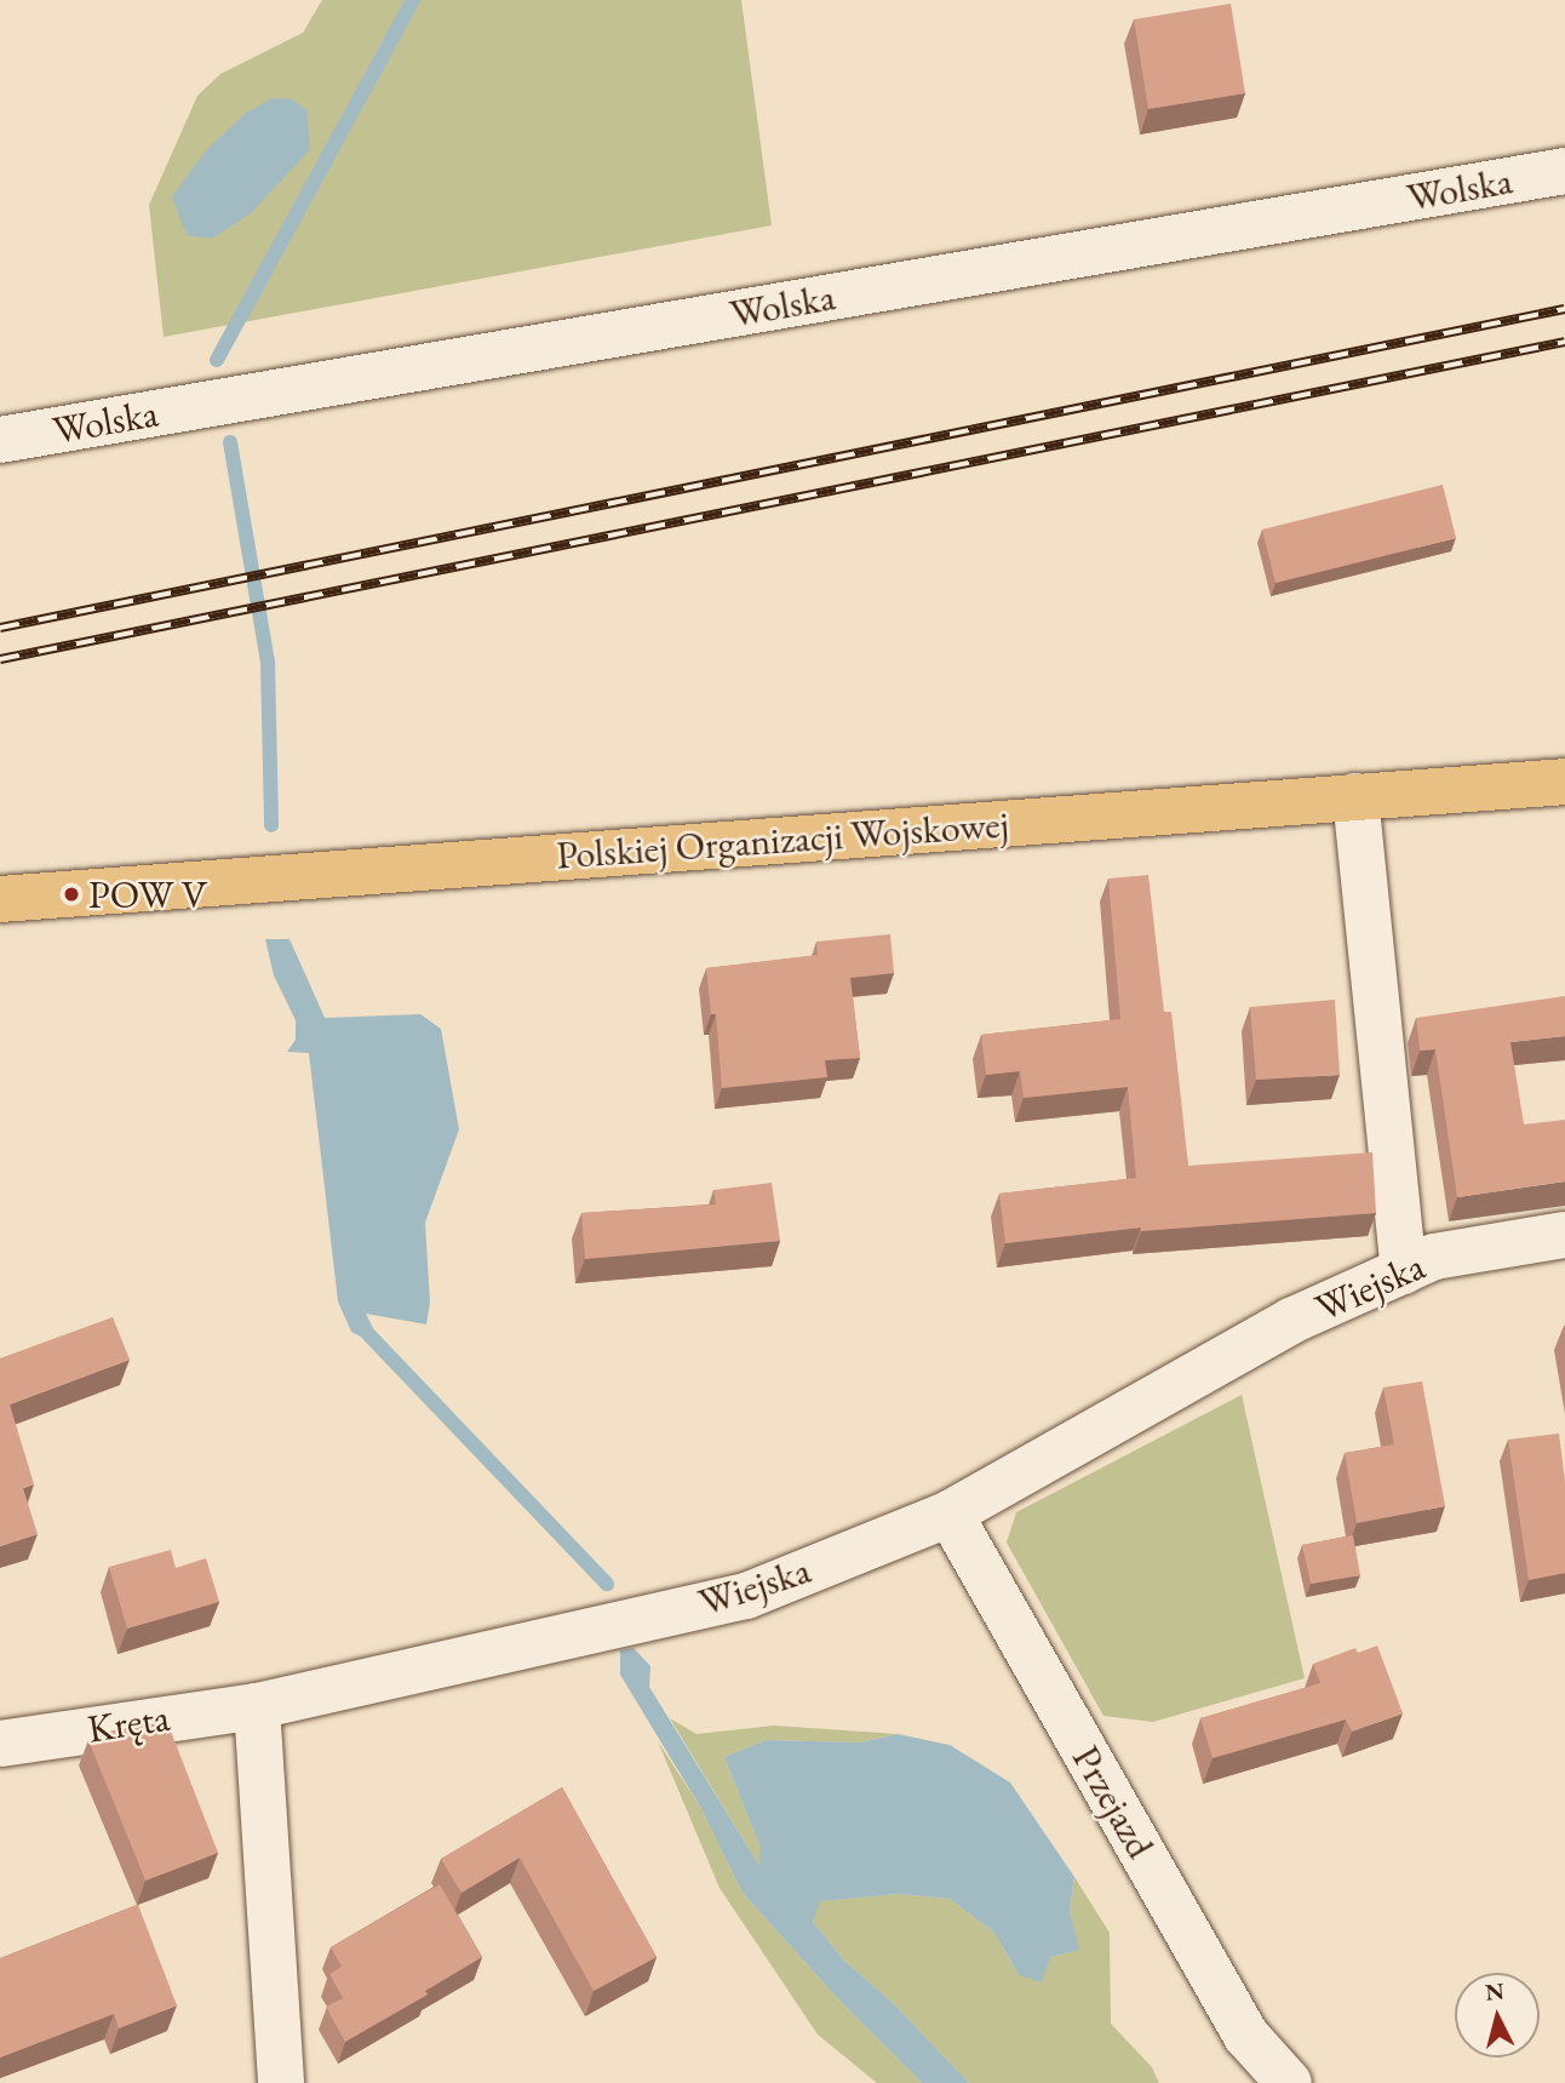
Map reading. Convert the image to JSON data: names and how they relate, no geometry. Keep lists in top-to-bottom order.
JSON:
{
  "streets": {
    "main road": ["Polskiej Organizacji Wojskowej"],
    "street": [
      "Wolska",
      "Wiejska",
      "Kręta",
      "Przejazd"
    ]
  },
  "crossings": [
    ["Wiejska", "Kręta"],
    ["Wiejska", "Przejazd"]
  ],
  "places": ["POW V"],
  "north": "top"
}
